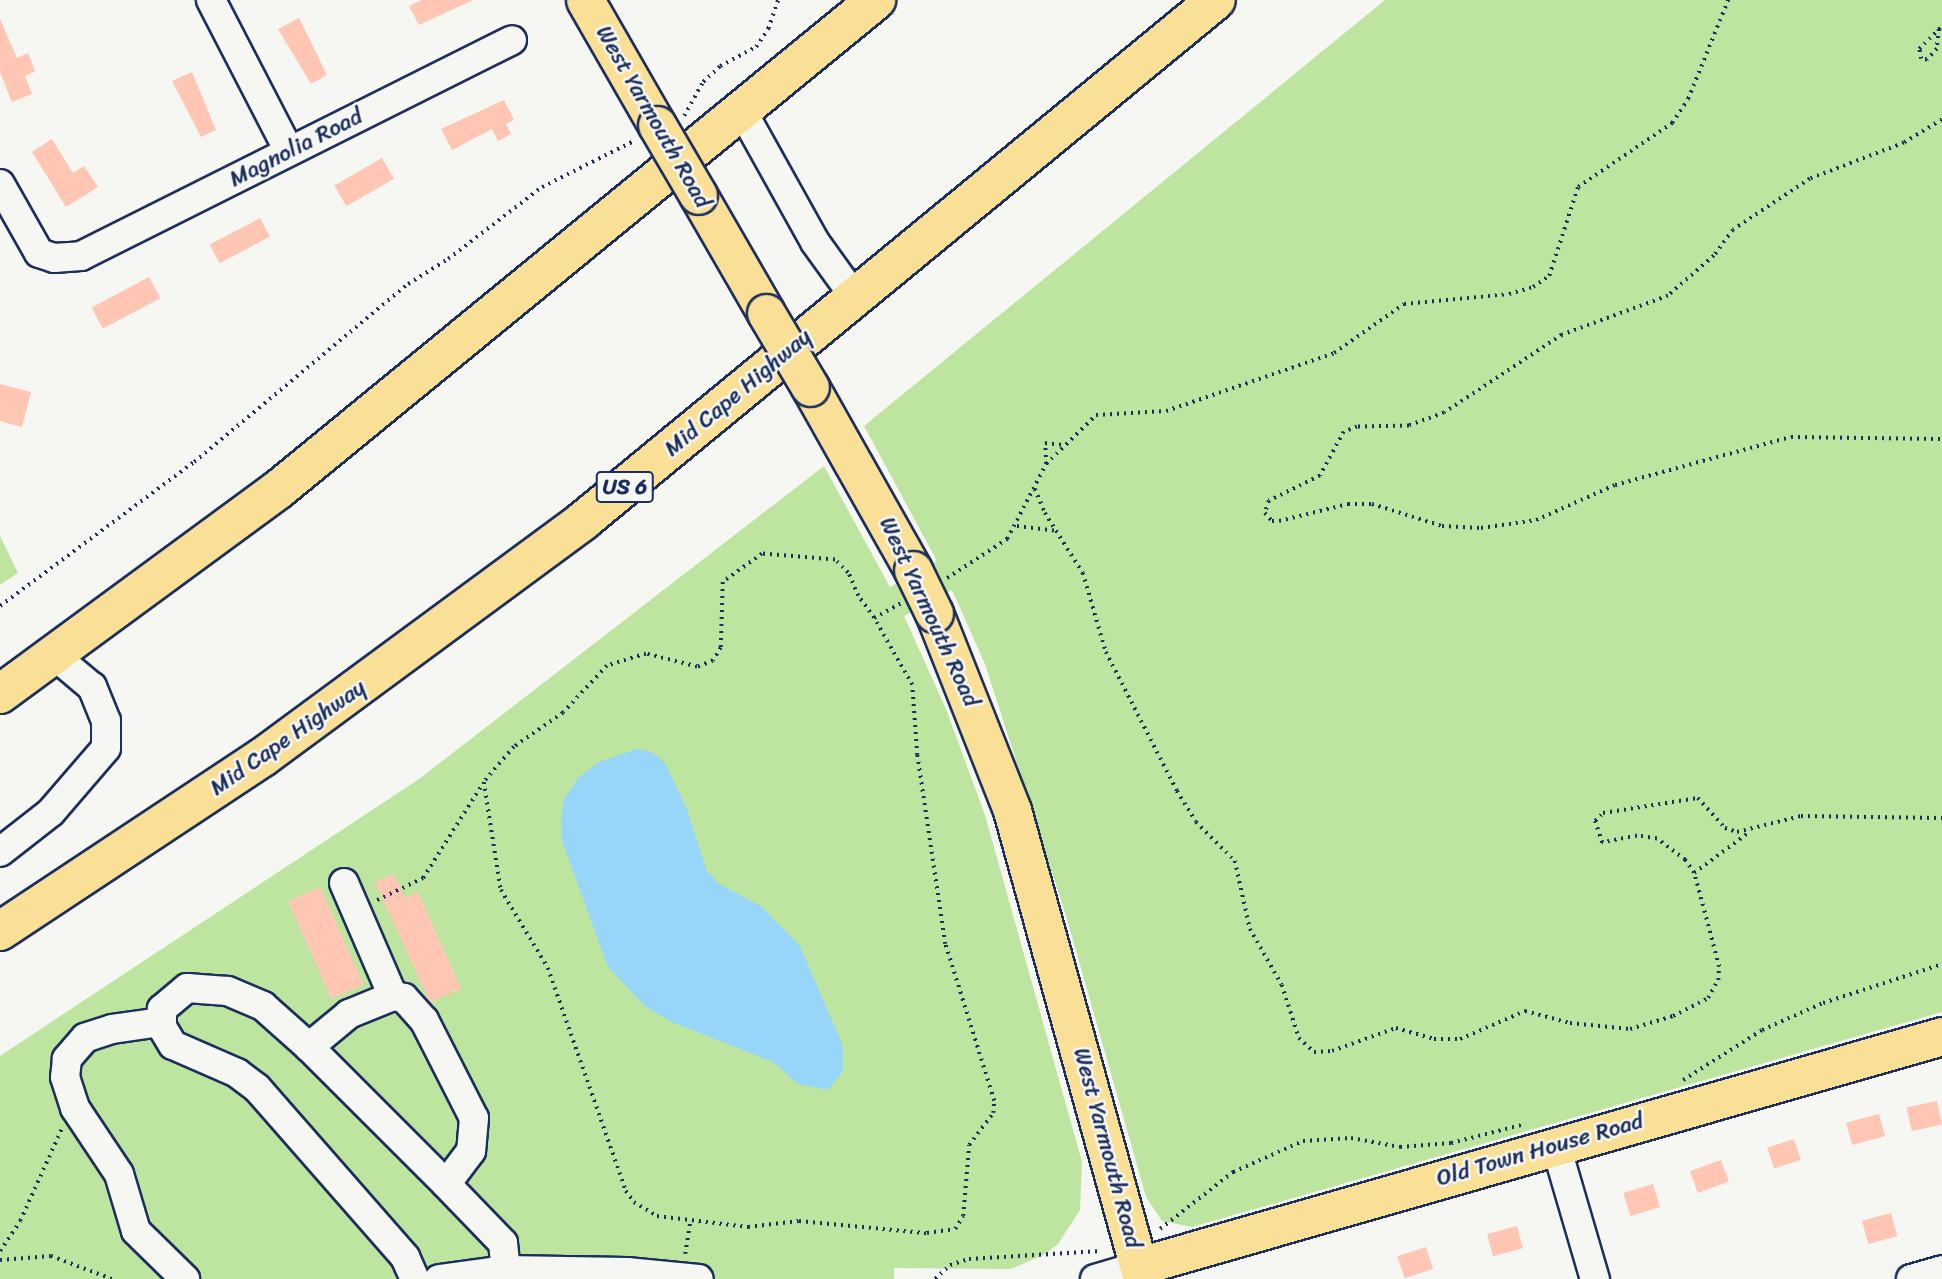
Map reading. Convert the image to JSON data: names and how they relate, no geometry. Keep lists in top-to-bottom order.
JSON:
{
  "streets": {
    "highway": ["Mid Cape Highway", "US 6"],
    "main road": ["West Yarmouth Road", "Old Town House Road"],
    "street": ["Magnolia Road"]
  },
  "crossings": [
    ["West Yarmouth Road", "Old Town House Road"]
  ]
}
